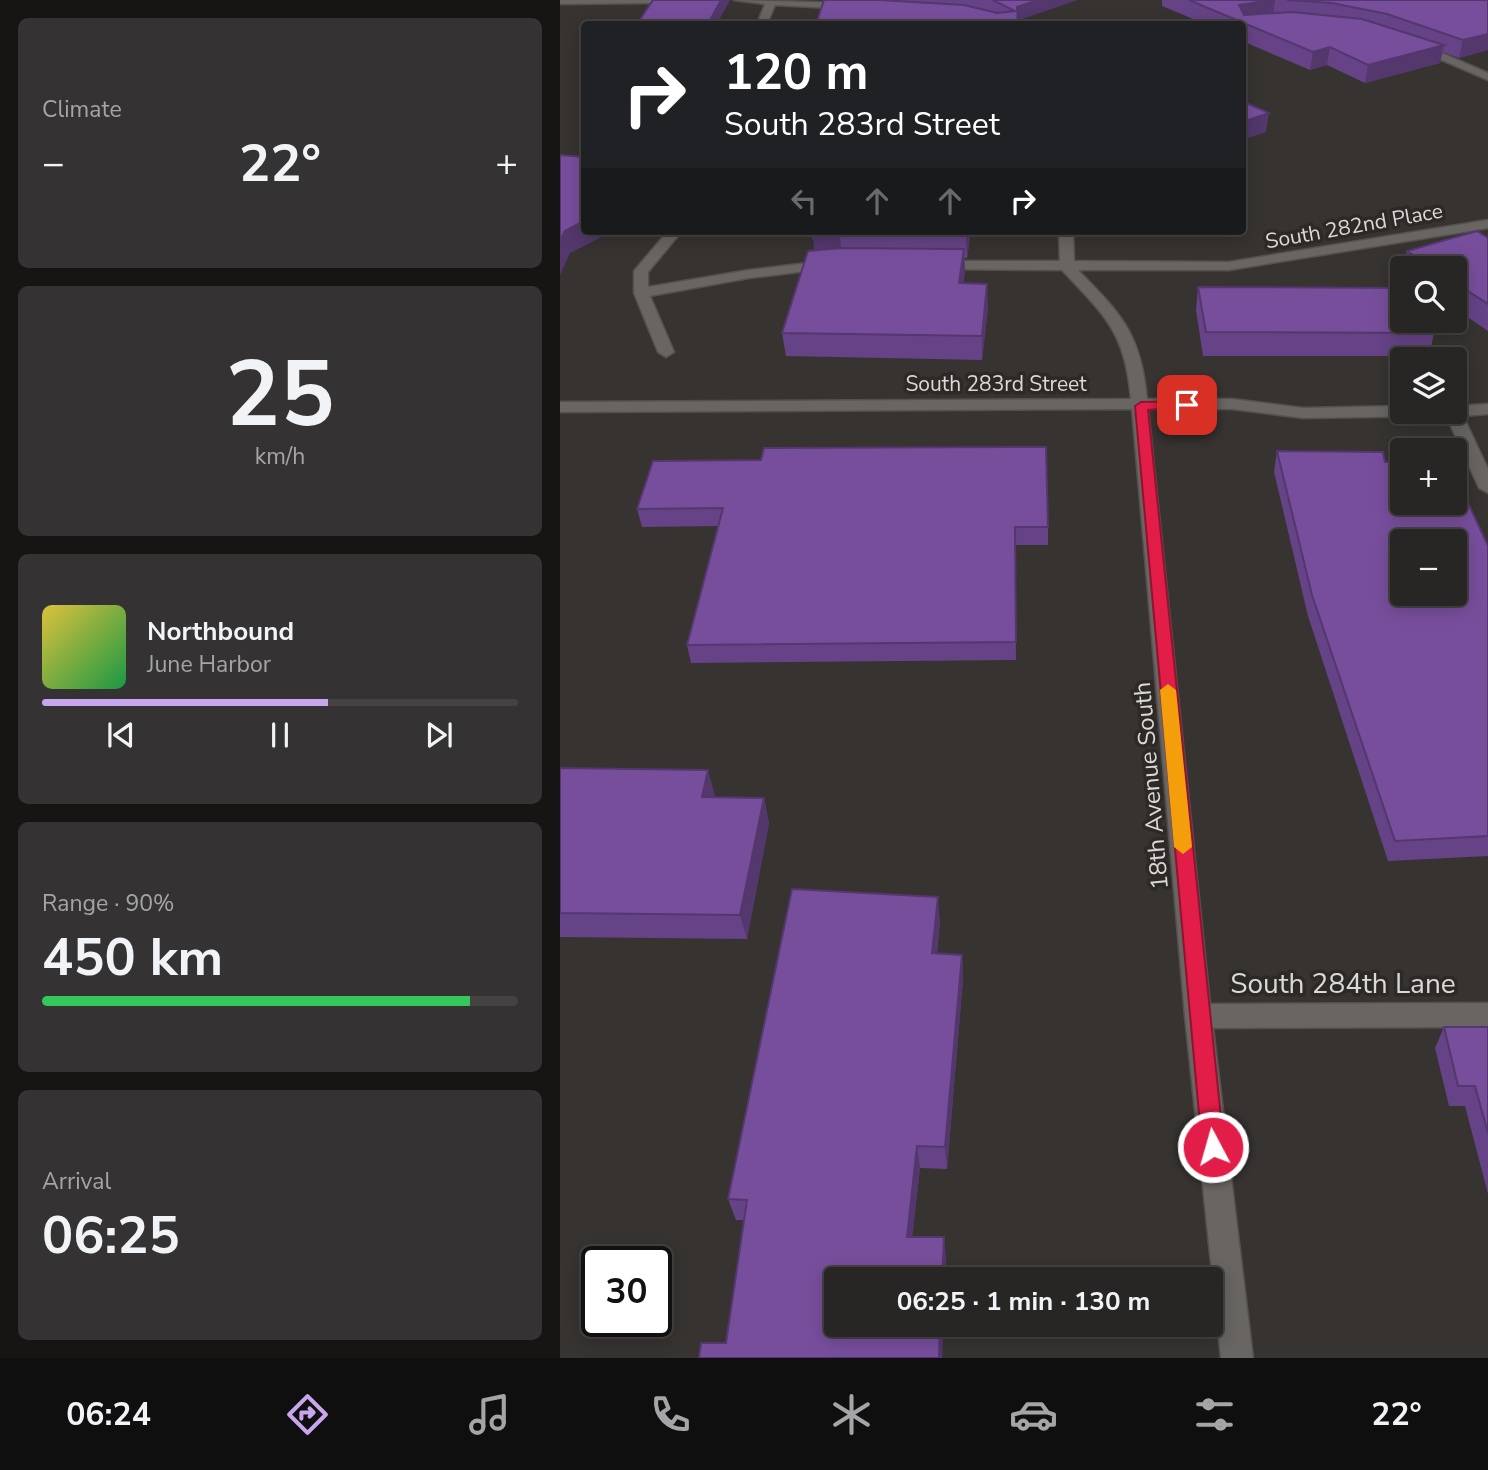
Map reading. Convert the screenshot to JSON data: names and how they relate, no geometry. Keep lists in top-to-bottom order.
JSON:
{
  "streets": {
    "street": [
      "South 282nd Place",
      "South 283rd Street",
      "18th Avenue South",
      "South 284th Lane"
    ]
  },
  "crossings": [
    ["South 282nd Place", "18th Avenue South"],
    ["South 283rd Street", "18th Avenue South"],
    ["18th Avenue South", "South 284th Lane"]
  ],
  "page": {
    "tile": [
      "Climate",
      ["25", "km/h"],
      ["Range · 90%", "450 km"],
      ["Arrival", "06:25"]
    ],
    "turn": ["120 m", "South 283rd Street"],
    "heat": ["−", "22°", "+"],
    "map_buttons": ["+", "−"],
    "song": ["Northbound", "June Harbor"],
    "limit": "30",
    "trip": "06:25 · 1 min · 130 m",
    "tabs": ["06:24", "22°"]
  }
}
